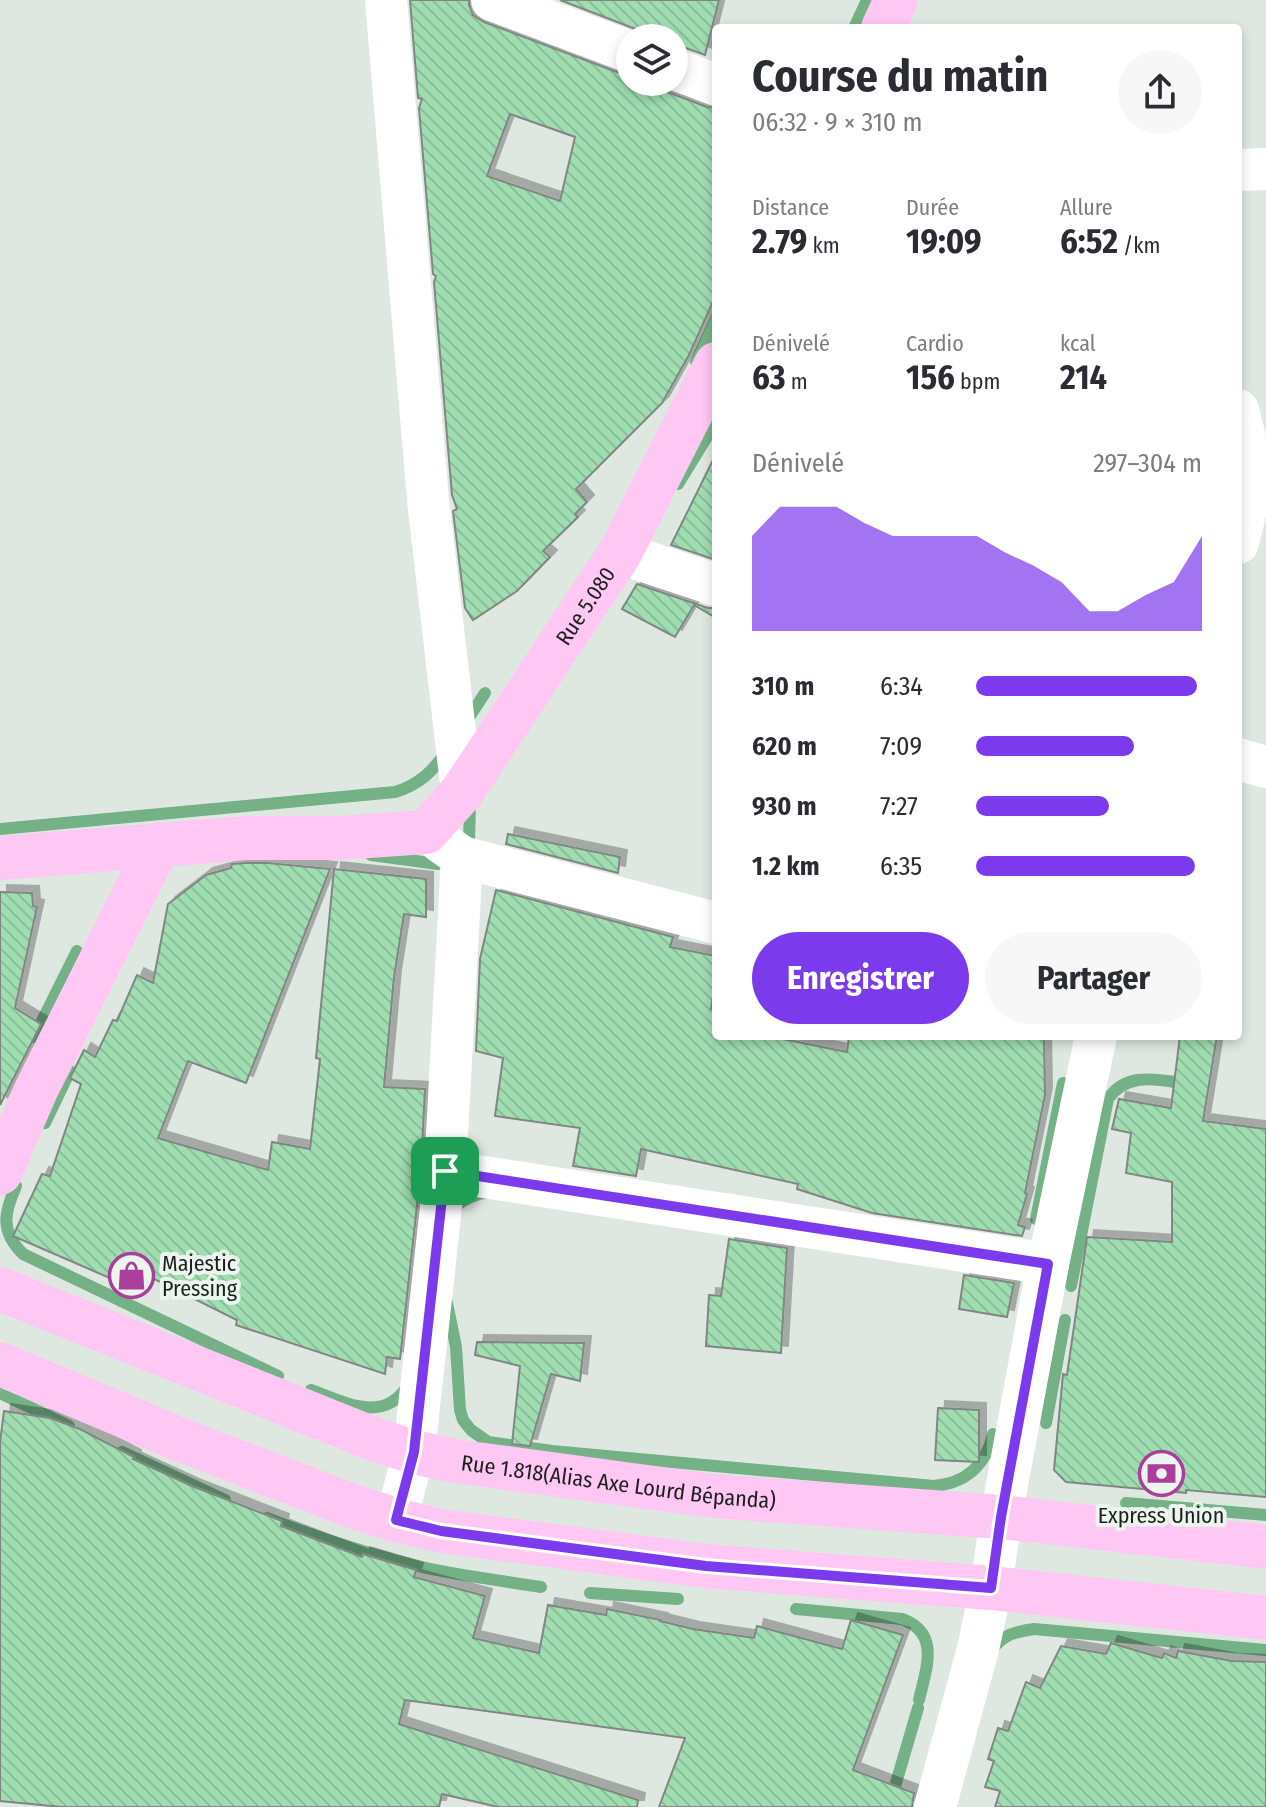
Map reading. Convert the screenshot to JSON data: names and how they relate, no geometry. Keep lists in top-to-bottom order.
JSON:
{
  "streets": {
    "main road": ["Rue 5.080", "Rue 1.818(Alias Axe Lourd Bépanda)"]
  },
  "places": {
    "shop": ["Majestic Pressing"],
    "bank": ["Express Union"]
  },
  "page": {
    "heading": ["Course du matin", "06:32 · 9 × 310 m"],
    "stats": [
      ["Distance", "2.79 km"],
      ["Durée", "19:09"],
      ["Allure", "6:52 /km"],
      ["Dénivelé", "63 m"],
      ["Cardio", "156 bpm"],
      ["kcal", "214"]
    ],
    "chart": ["Dénivelé", "297–304 m"],
    "list": [
      {
        "name": "310 m",
        "note": "6:34"
      },
      {
        "name": "620 m",
        "note": "7:09"
      },
      {
        "name": "930 m",
        "note": "7:27"
      },
      {
        "name": "1.2 km",
        "note": "6:35"
      }
    ],
    "buttons": ["Enregistrer", "Partager"]
  }
}
